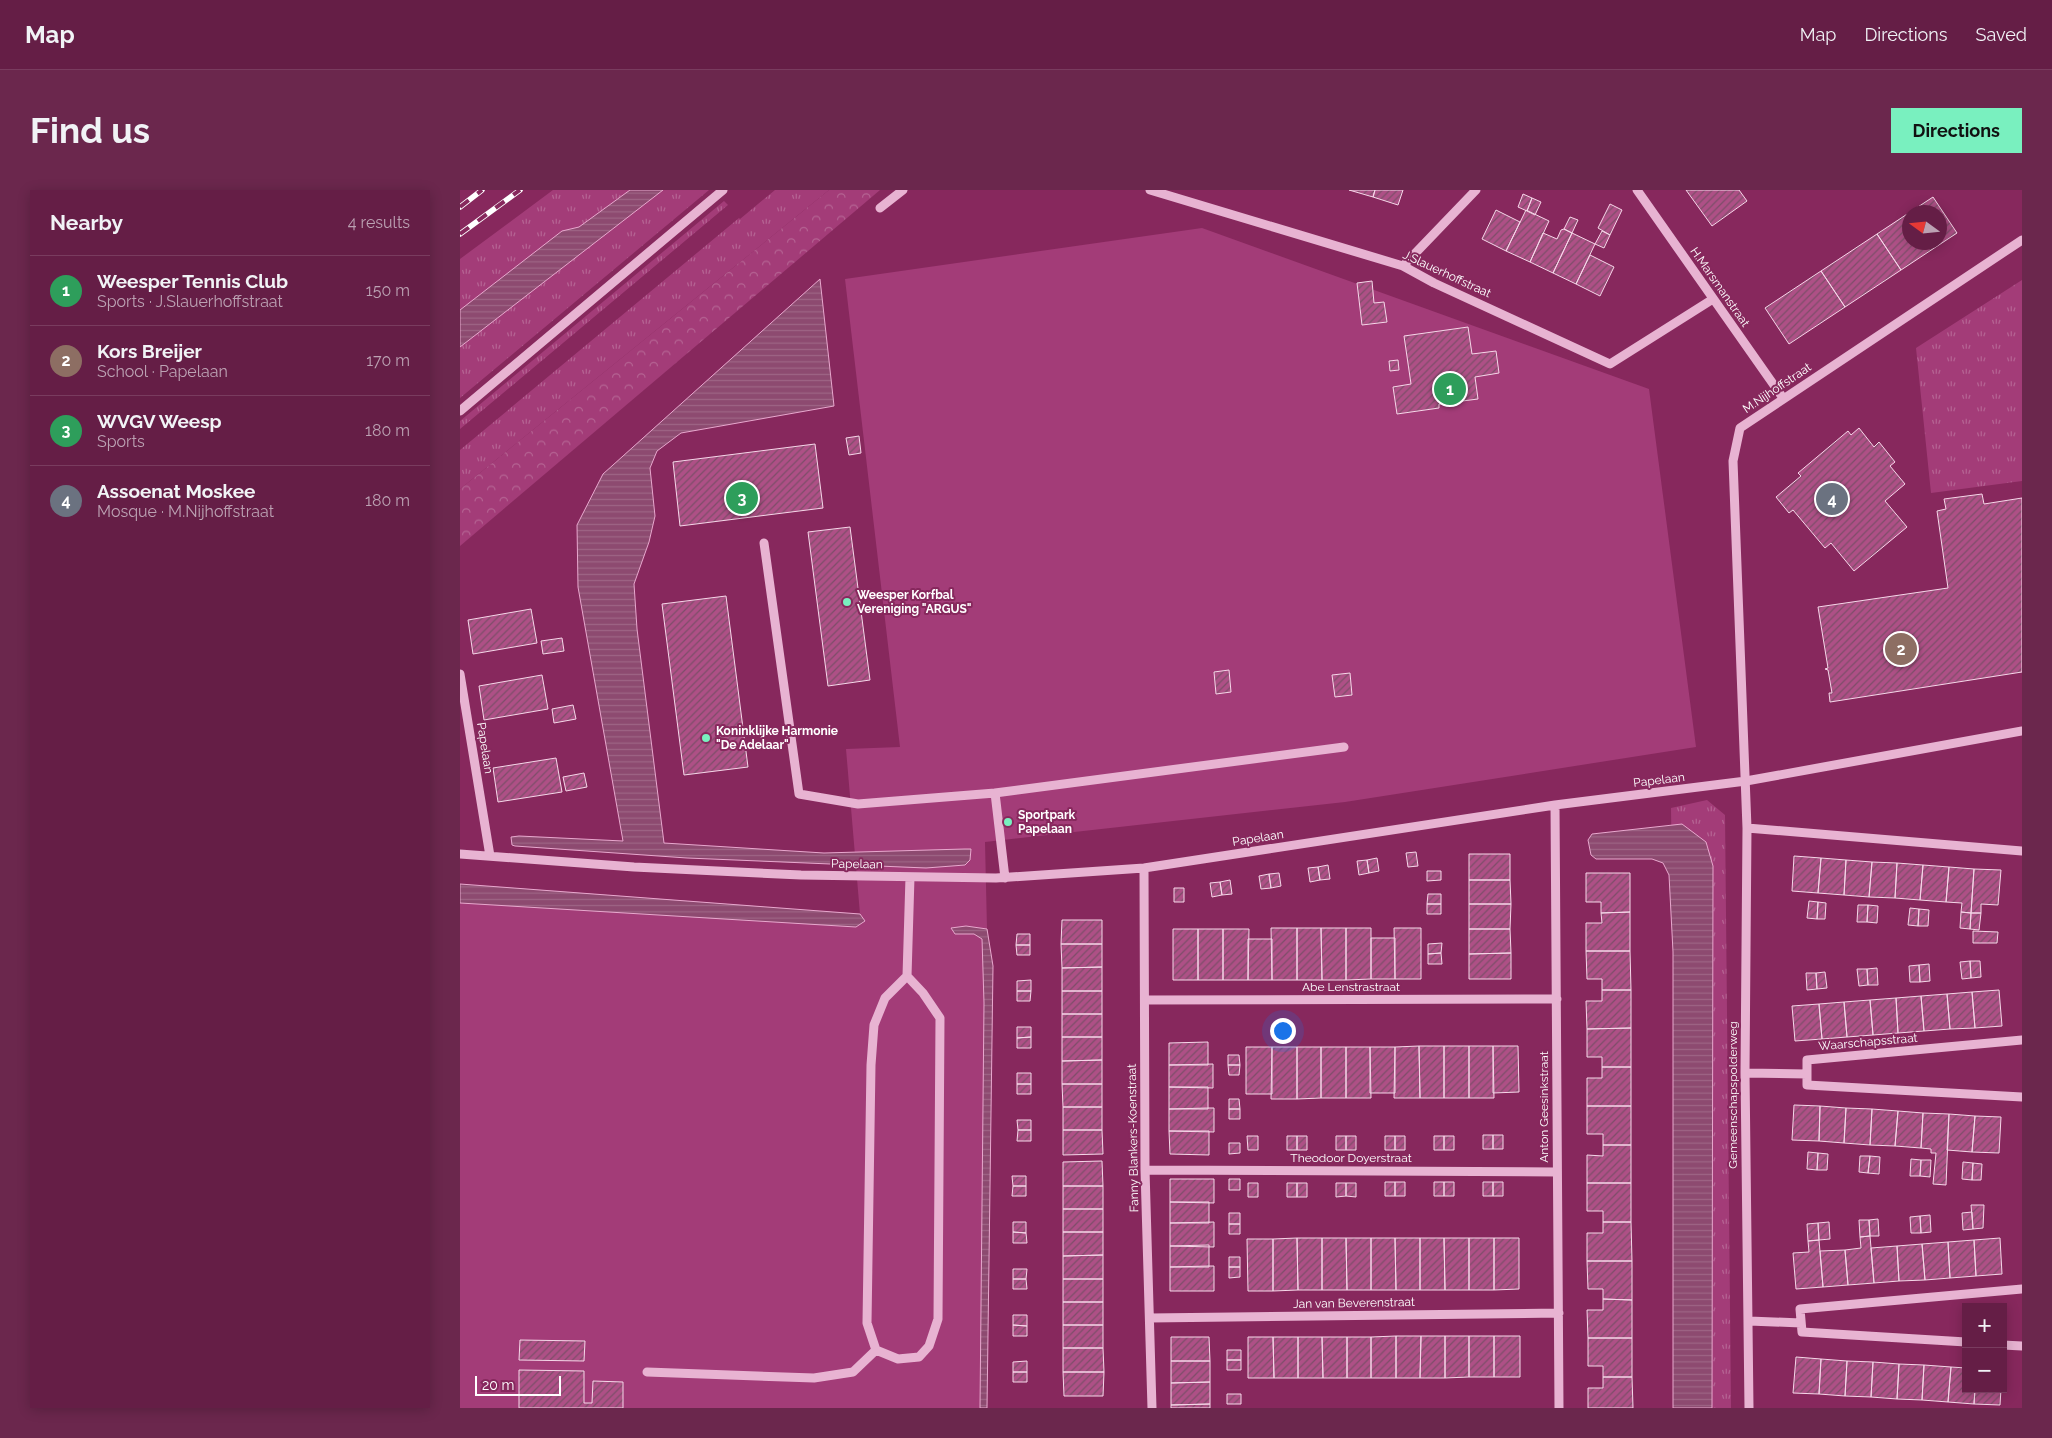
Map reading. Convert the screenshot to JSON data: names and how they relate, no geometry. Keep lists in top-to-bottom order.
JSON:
{
  "streets": {
    "street": [
      "J.Slauerhoffstraat",
      "H.Marsmanstraat",
      "M.Nijhoffstraat",
      "Papelaan",
      "Abe Lenstrastraat",
      "Waarschapsstraat",
      "Gemeenschapspolderweg",
      "Anton Geesinkstraat",
      "Fanny Blankers-Koenstraat",
      "Theodoor Doyerstraat",
      "Jan van Beverenstraat"
    ]
  },
  "crossings": [
    ["J.Slauerhoffstraat", "H.Marsmanstraat"],
    ["H.Marsmanstraat", "M.Nijhoffstraat"],
    ["M.Nijhoffstraat", "Papelaan"],
    ["M.Nijhoffstraat", "Gemeenschapspolderweg"],
    ["Papelaan", "Gemeenschapspolderweg"],
    ["Papelaan", "Anton Geesinkstraat"],
    ["Papelaan", "Fanny Blankers-Koenstraat"],
    ["Abe Lenstrastraat", "Anton Geesinkstraat"],
    ["Abe Lenstrastraat", "Fanny Blankers-Koenstraat"],
    ["Anton Geesinkstraat", "Theodoor Doyerstraat"],
    ["Anton Geesinkstraat", "Jan van Beverenstraat"],
    ["Fanny Blankers-Koenstraat", "Theodoor Doyerstraat"],
    ["Fanny Blankers-Koenstraat", "Jan van Beverenstraat"]
  ],
  "places": ["Weesper Korfbal Vereniging \"ARGUS\"", "Koninklijke Harmonie \"De Adelaar\"", "Sportpark Papelaan"],
  "scale_bar": "20 m",
  "north": "left",
  "page": {
    "header": "Map",
    "nav": ["Map", "Directions", "Saved"],
    "buttons": "Directions",
    "title": "Find us",
    "heading": ["Nearby", "4 results"],
    "list": [
      {
        "mark": "1",
        "name": "Weesper Tennis Club",
        "note": "Sports · J.Slauerhoffstraat",
        "value": "150 m"
      },
      {
        "mark": "2",
        "name": "Kors Breijer",
        "note": "School · Papelaan",
        "value": "170 m"
      },
      {
        "mark": "3",
        "name": "WVGV Weesp",
        "note": "Sports",
        "value": "180 m"
      },
      {
        "mark": "4",
        "name": "Assoenat Moskee",
        "note": "Mosque · M.Nijhoffstraat",
        "value": "180 m"
      }
    ],
    "pins": [
      "1",
      "3",
      "4",
      "2"
    ],
    "map_buttons": ["+", "−"],
    "scale": "20 m"
  }
}
